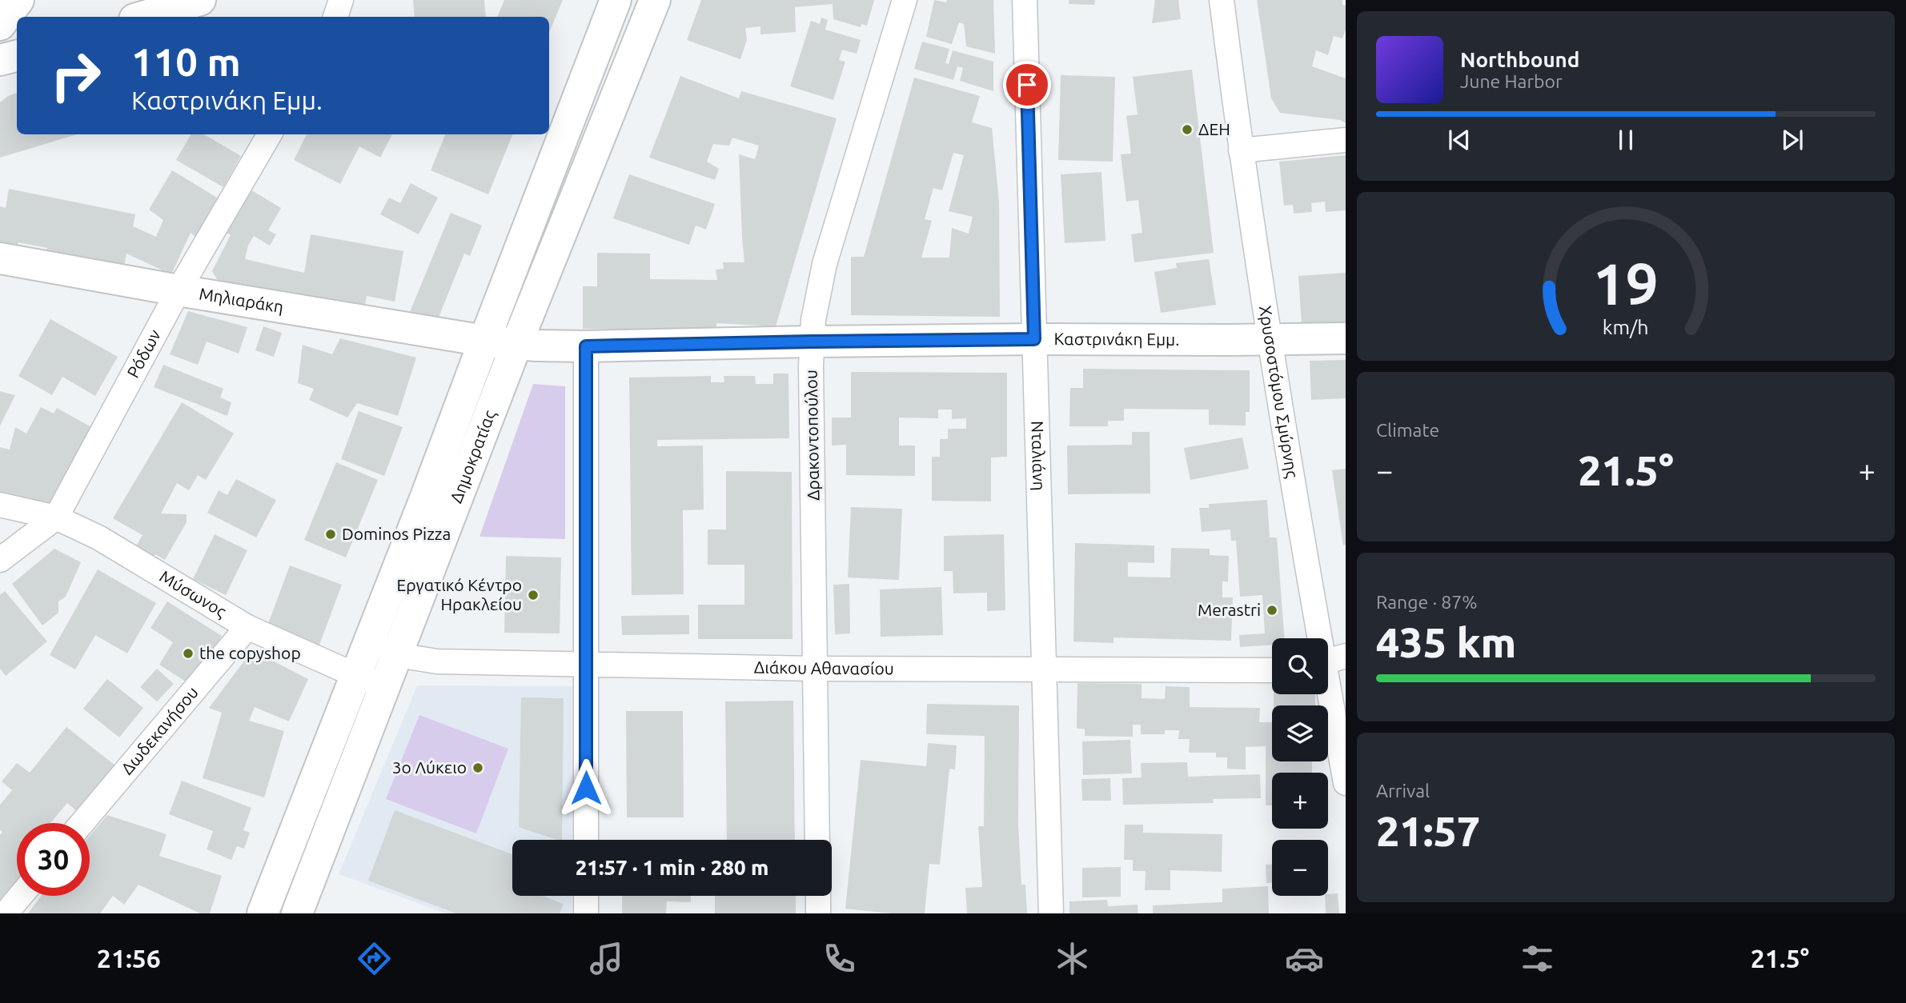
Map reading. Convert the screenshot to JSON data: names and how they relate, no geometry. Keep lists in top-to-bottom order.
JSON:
{
  "streets": {
    "main road": ["Μηλιαράκη", "Καστρινάκη Εμμ.", "Δημοκρατίας"],
    "street": [
      "Ρόδων",
      "Χρυσοστόμου Σμύρνης",
      "Δρακοντοπούλου",
      "Νταλιάνη",
      "Μύσωνος",
      "Διάκου Αθανασίου",
      "Δωδεκανήσου"
    ]
  },
  "crossings": [
    ["Μηλιαράκη", "Καστρινάκη Εμμ."],
    ["Μηλιαράκη", "Ρόδων"],
    ["Μηλιαράκη", "Δημοκρατίας"],
    ["Καστρινάκη Εμμ.", "Χρυσοστόμου Σμύρνης"],
    ["Καστρινάκη Εμμ.", "Δρακοντοπούλου"],
    ["Καστρινάκη Εμμ.", "Δημοκρατίας"],
    ["Καστρινάκη Εμμ.", "Νταλιάνη"],
    ["Ρόδων", "Μύσωνος"],
    ["Δρακοντοπούλου", "Διάκου Αθανασίου"],
    ["Δημοκρατίας", "Μύσωνος"],
    ["Δημοκρατίας", "Διάκου Αθανασίου"],
    ["Νταλιάνη", "Διάκου Αθανασίου"],
    ["Μύσωνος", "Δωδεκανήσου"]
  ],
  "places": [
    "ΔΕΗ",
    "Dominos Pizza",
    "Εργατικό Κέντρο Ηρακλείου",
    "Merastri",
    "the copyshop",
    "3ο Λύκειο"
  ],
  "page": {
    "turn": ["110 m", "Καστρινάκη Εμμ."],
    "song": ["Northbound", "June Harbor"],
    "tile": [
      "Climate",
      ["Range · 87%", "435 km"],
      ["Arrival", "21:57"]
    ],
    "heat": ["−", "21.5°", "+"],
    "map_buttons": ["+", "−"],
    "limit": "30",
    "trip": "21:57 · 1 min · 280 m",
    "tabs": ["21:56", "21.5°"],
    "gauge": ["19", "km/h"]
  }
}
